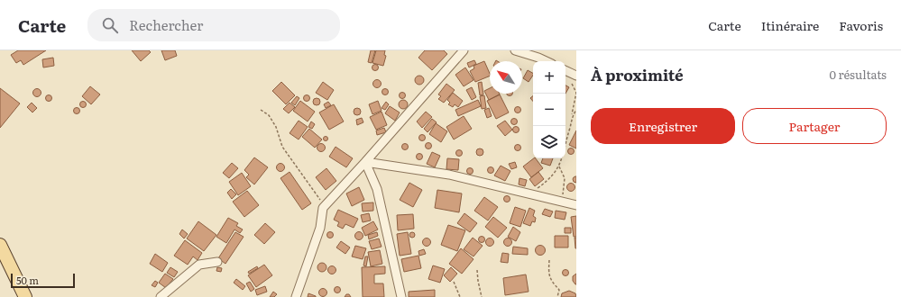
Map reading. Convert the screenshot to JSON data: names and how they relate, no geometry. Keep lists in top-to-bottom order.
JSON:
{
  "scale_bar": "50 m",
  "north": "top left",
  "page": {
    "header": "Carte",
    "search": "Rechercher",
    "nav": ["Carte", "Itinéraire", "Favoris"],
    "heading": ["À proximité", "0 résultats"],
    "map_buttons": ["+", "−"],
    "buttons": ["Enregistrer", "Partager"],
    "scale": "50 m"
  }
}
